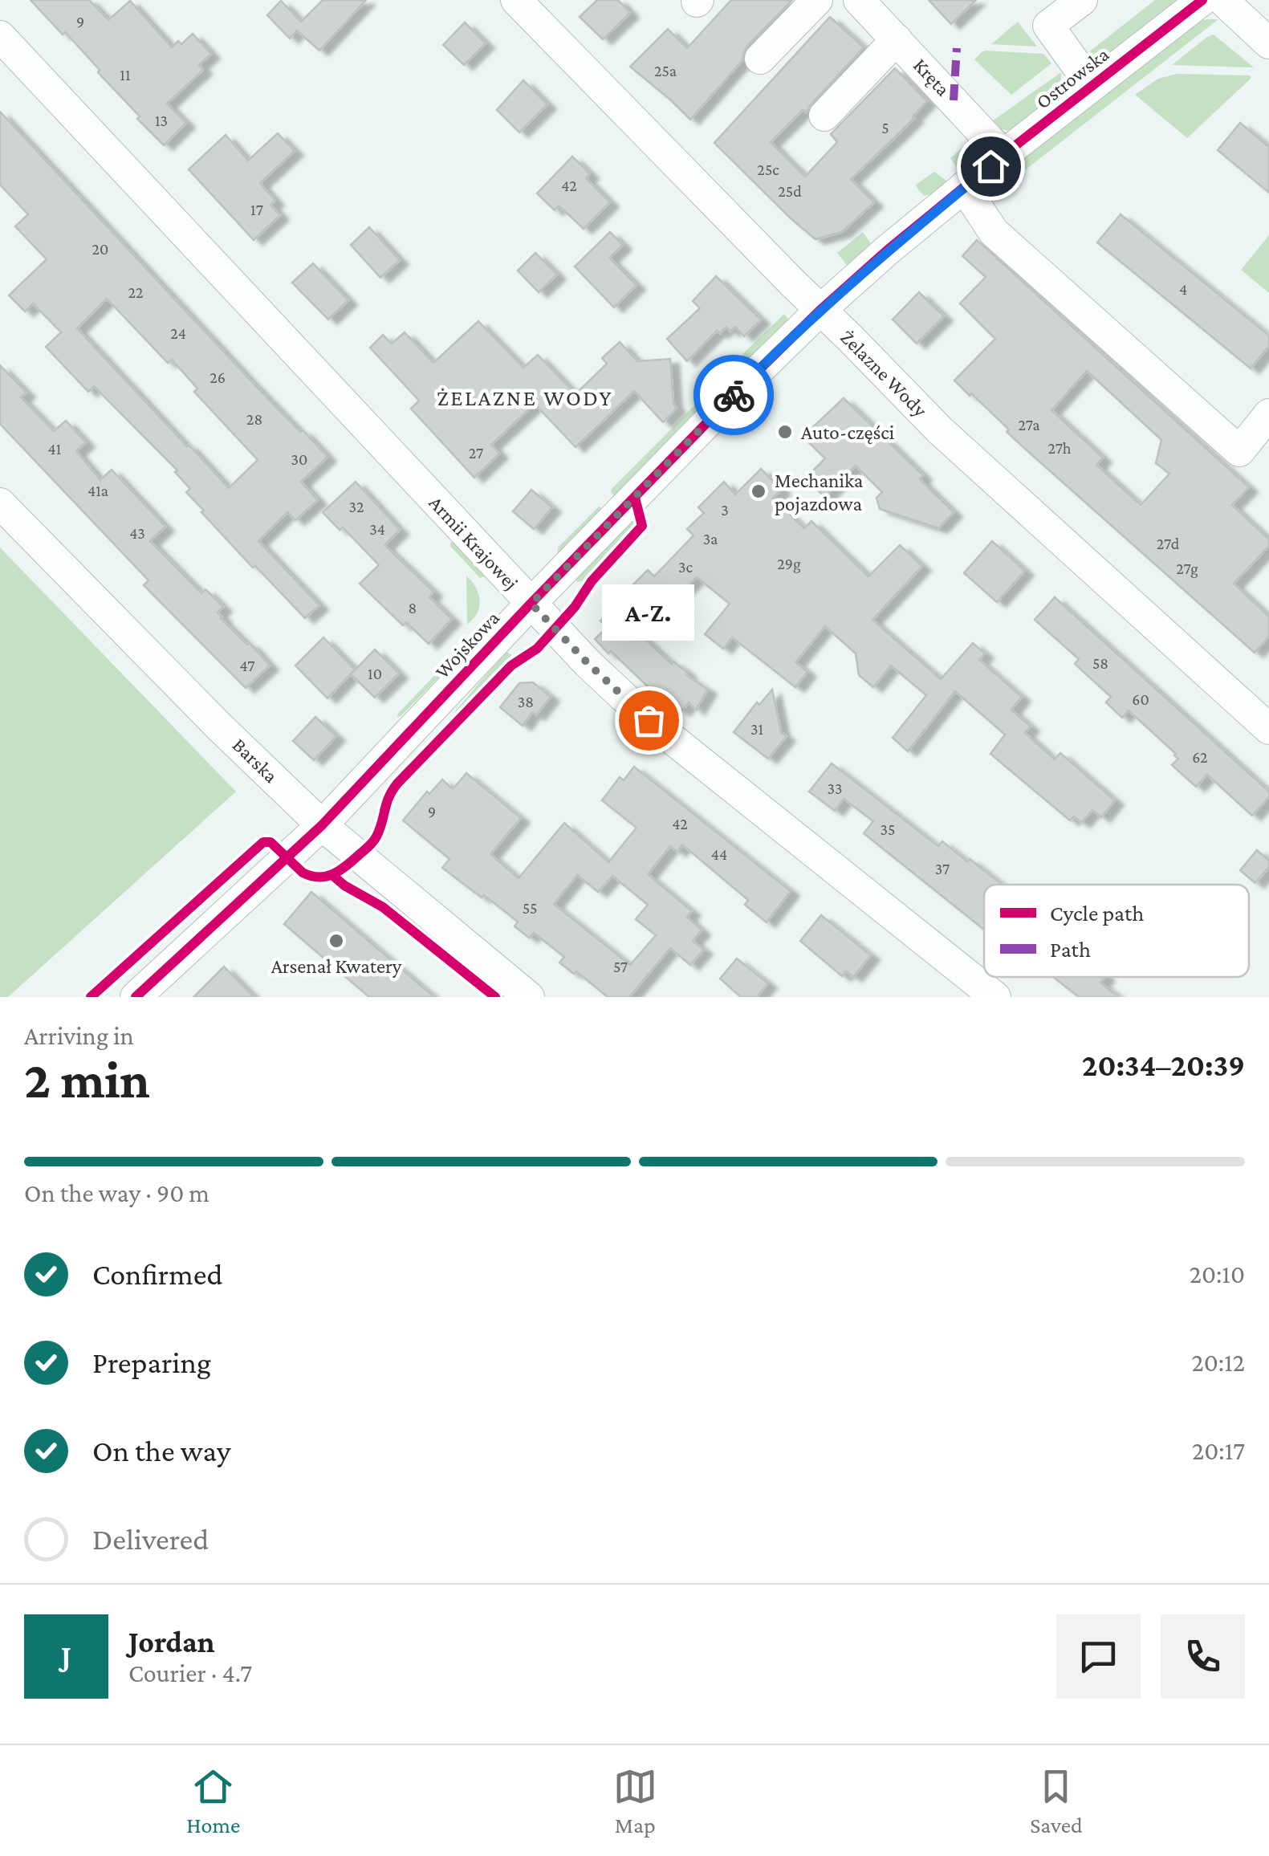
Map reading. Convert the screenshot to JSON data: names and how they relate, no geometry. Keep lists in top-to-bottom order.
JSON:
{
  "streets": {
    "street": [
      "Kręta",
      "Ostrowska",
      "Żelazne Wody",
      "Armii Krajowej",
      "Wojskowa",
      "Barska"
    ]
  },
  "crossings": [
    ["Kręta", "Ostrowska"],
    ["Ostrowska", "Żelazne Wody"],
    ["Ostrowska", "Wojskowa"],
    ["Żelazne Wody", "Wojskowa"],
    ["Armii Krajowej", "Wojskowa"],
    ["Wojskowa", "Barska"]
  ],
  "districts": ["ŻELAZNE WODY"],
  "places": [
    "Auto-części",
    "Mechanika pojazdowa",
    "A-Z.",
    "Arsenał Kwatery"
  ],
  "house_numbers": [
    "9",
    "25a",
    "11",
    "13",
    "5",
    "25c",
    "42",
    "25d",
    "17",
    "20",
    "4",
    "22",
    "24",
    "26",
    "28",
    "27a",
    "27h",
    "41",
    "27",
    "30",
    "41a",
    "32",
    "3",
    "34",
    "43",
    "3a",
    "27d",
    "29g",
    "3c",
    "27g",
    "8",
    "58",
    "47",
    "10",
    "60",
    "38",
    "31",
    "62",
    "33",
    "9",
    "42",
    "35",
    "44",
    "37",
    "55",
    "57"
  ],
  "legend": ["Cycle path", "Path"],
  "page": {
    "bubble": "A-Z.",
    "heading": ["2 min", "Arriving in", "20:34–20:39"],
    "panel": ["Jordan", "Courier · 4.7"],
    "bar": "On the way · 90 m",
    "list": [
      ["Confirmed", "20:10"],
      ["Preparing", "20:12"],
      ["On the way", "20:17"],
      "Delivered"
    ],
    "round": "J",
    "tabs": ["Home", "Map", "Saved"]
  }
}
